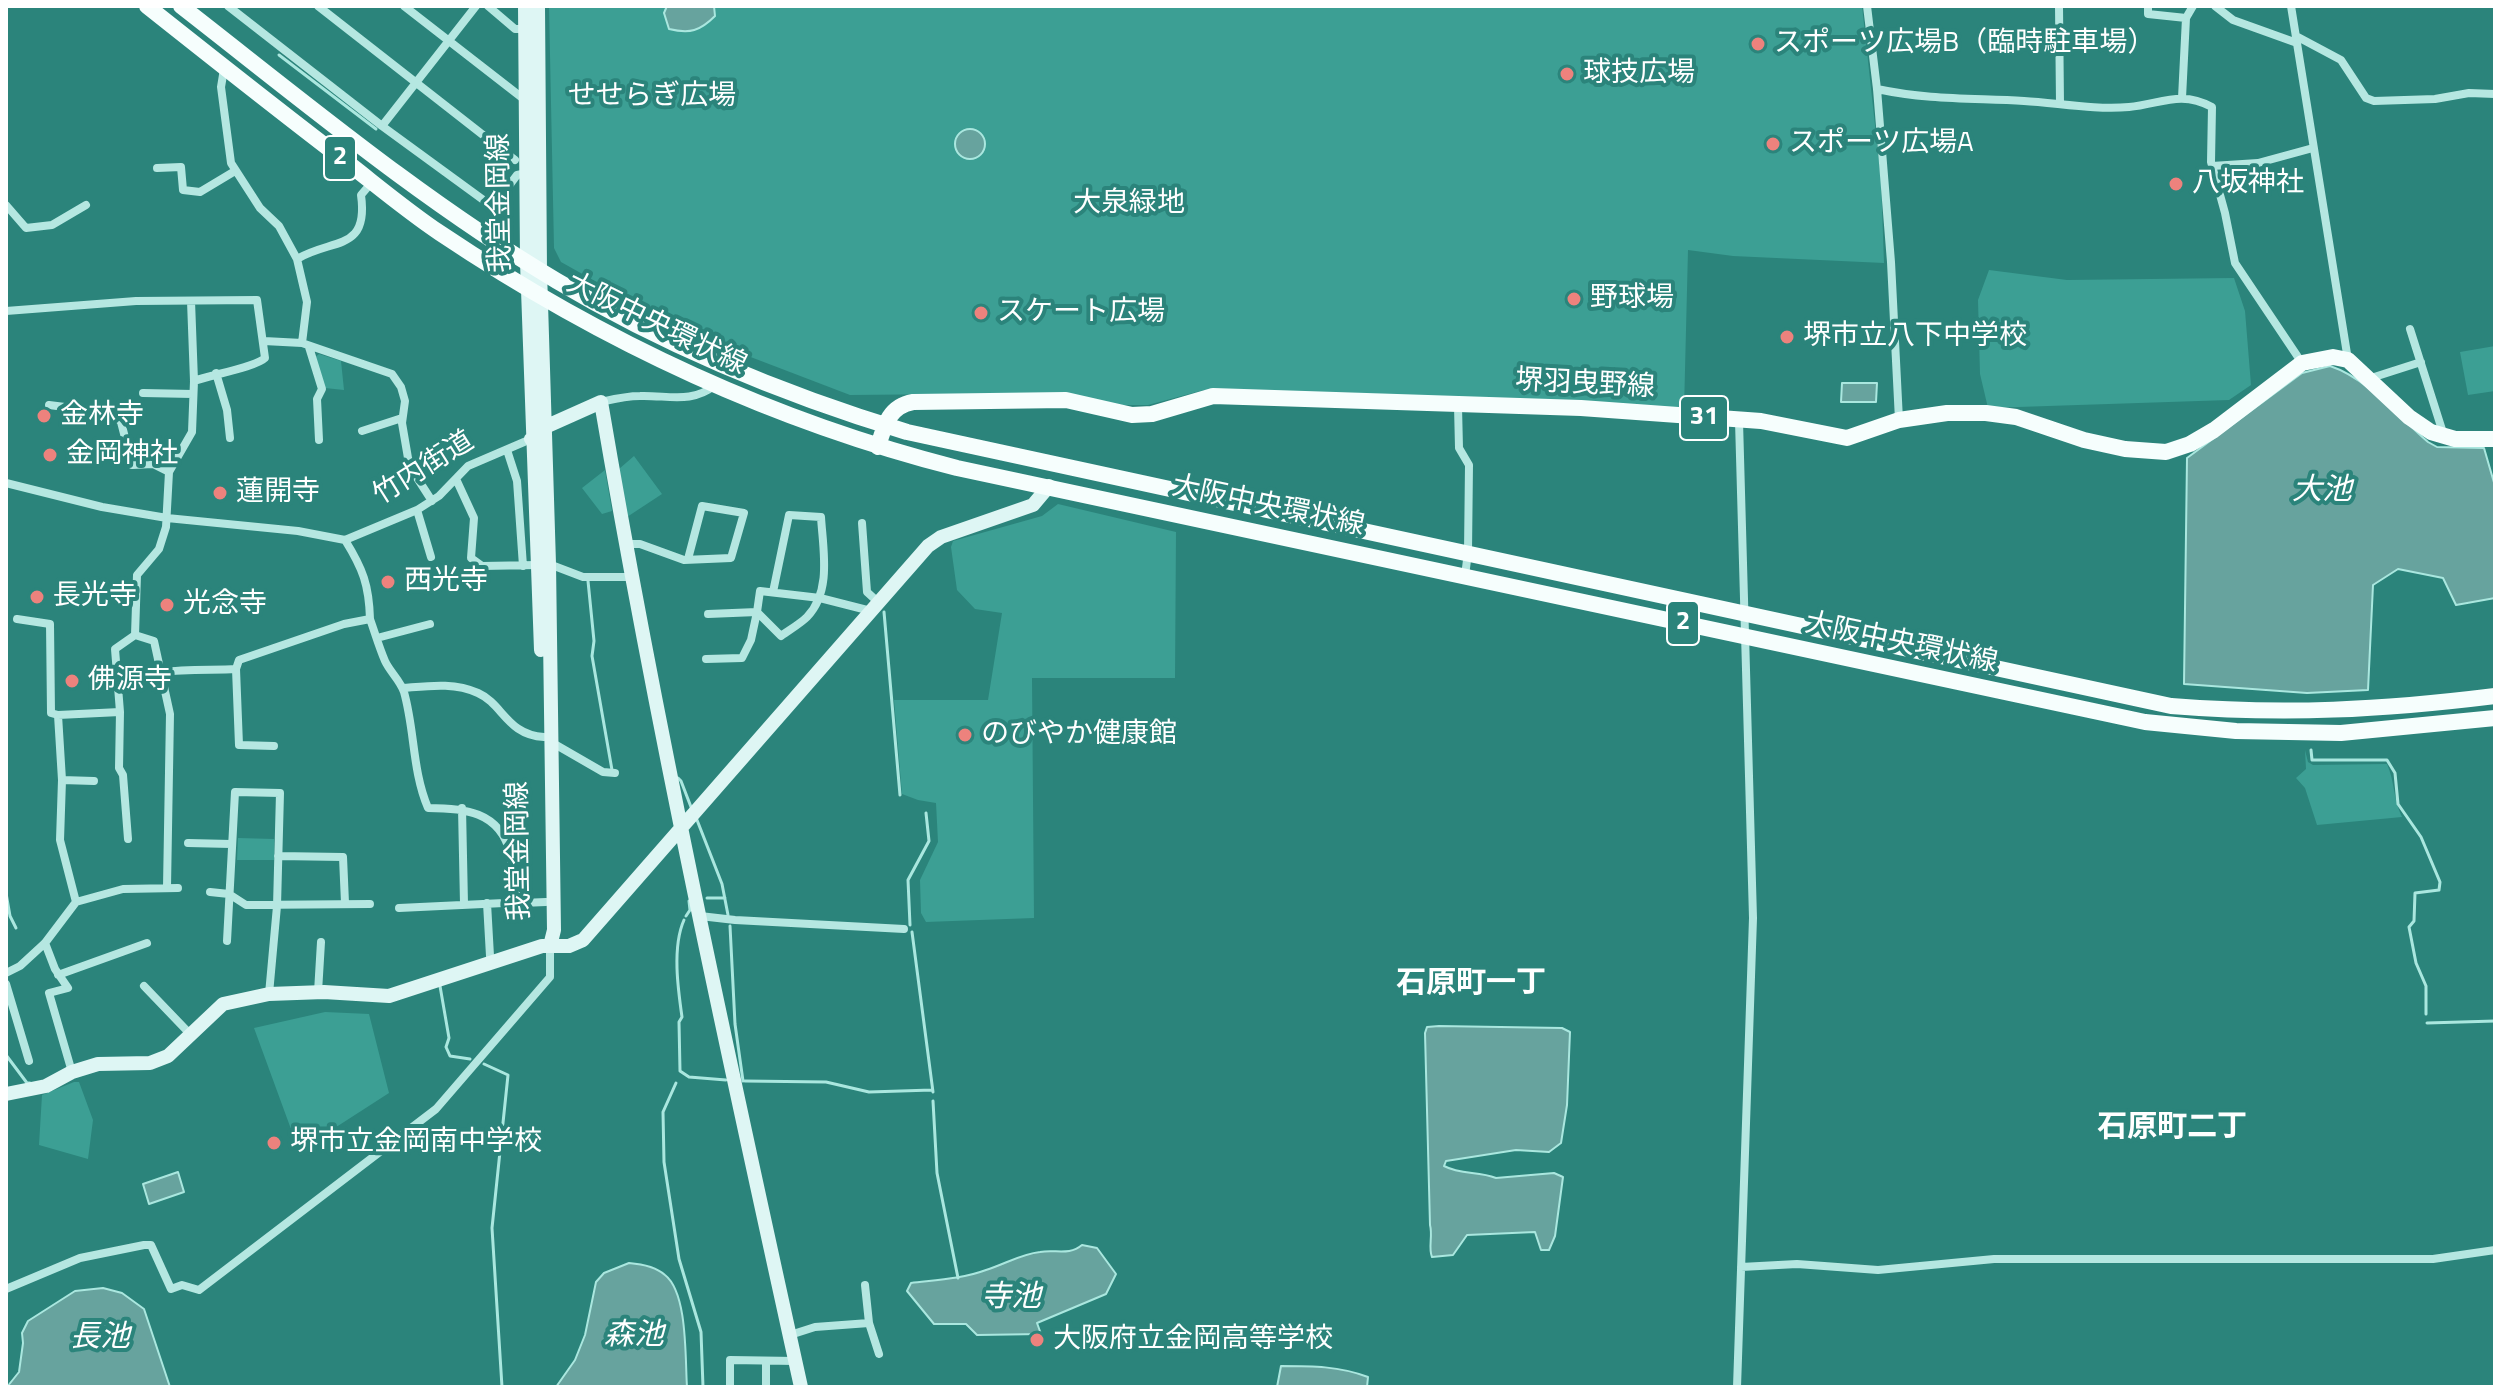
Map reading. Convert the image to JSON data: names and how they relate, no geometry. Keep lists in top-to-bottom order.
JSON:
{
  "streets": {
    "main road": [
      "2",
      "大阪中央環状線",
      "堺羽曳野線",
      "31"
    ],
    "street": ["我堂金岡線", "竹内街道"]
  },
  "crossings": [
    ["我堂金岡線", "大阪中央環状線"],
    ["我堂金岡線", "竹内街道"],
    ["大阪中央環状線", "堺羽曳野線"],
    ["大阪中央環状線", "竹内街道"]
  ],
  "districts": ["石原町一丁", "石原町二丁"],
  "water": [
    "大池",
    "寺池",
    "森池",
    "長池"
  ],
  "parks": ["せせらぎ広場", "大泉緑地"],
  "places": [
    "スポーツ広場B（臨時駐車場）",
    "球技広場",
    "スポーツ広場A",
    "八坂神社",
    "野球場",
    "スケート広場",
    "堺市立八下中学校",
    "金林寺",
    "金岡神社",
    "蓮開寺",
    "西光寺",
    "長光寺",
    "光念寺",
    "佛源寺",
    "のびやか健康館",
    "堺市立金岡南中学校",
    "大阪府立金岡高等学校"
  ]
}
